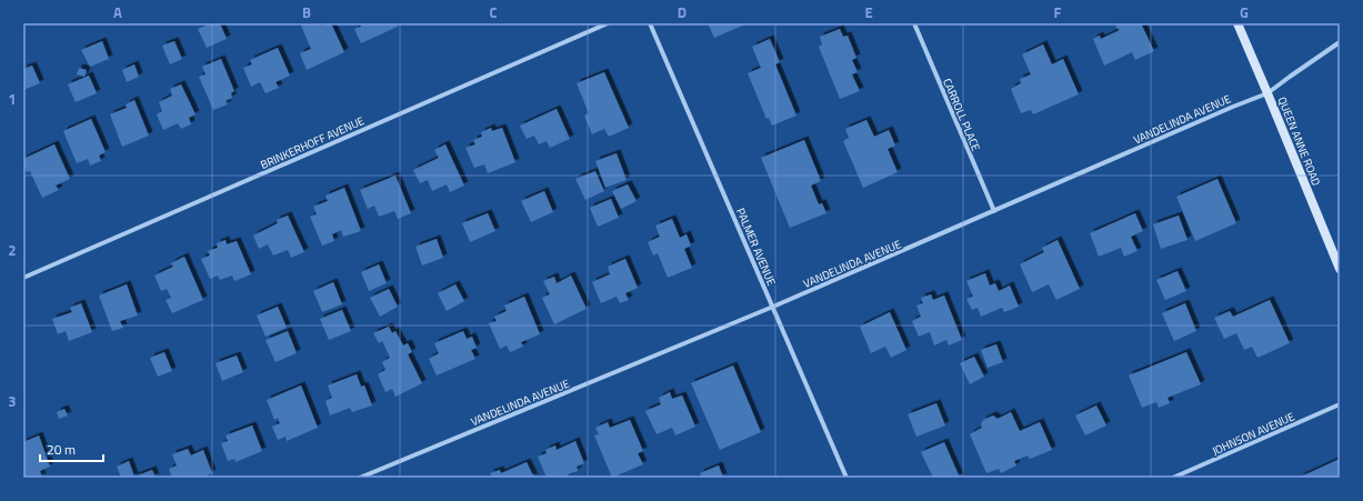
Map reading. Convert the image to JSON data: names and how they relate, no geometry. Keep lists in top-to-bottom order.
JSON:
{
  "streets": {
    "street": [
      "CARROLL PLACE",
      "VANDELINDA AVENUE",
      "QUEEN ANNE ROAD",
      "BRINKERHOFF AVENUE",
      "PALMER AVENUE",
      "JOHNSON AVENUE"
    ]
  },
  "crossings": [
    ["CARROLL PLACE", "VANDELINDA AVENUE"],
    ["VANDELINDA AVENUE", "QUEEN ANNE ROAD"],
    ["VANDELINDA AVENUE", "PALMER AVENUE"]
  ],
  "scale_bar": "20 m",
  "grid": {
    "columns": [
      "A",
      "B",
      "C",
      "D",
      "E",
      "F",
      "G"
    ],
    "rows": ["1", "2", "3"]
  }
}
